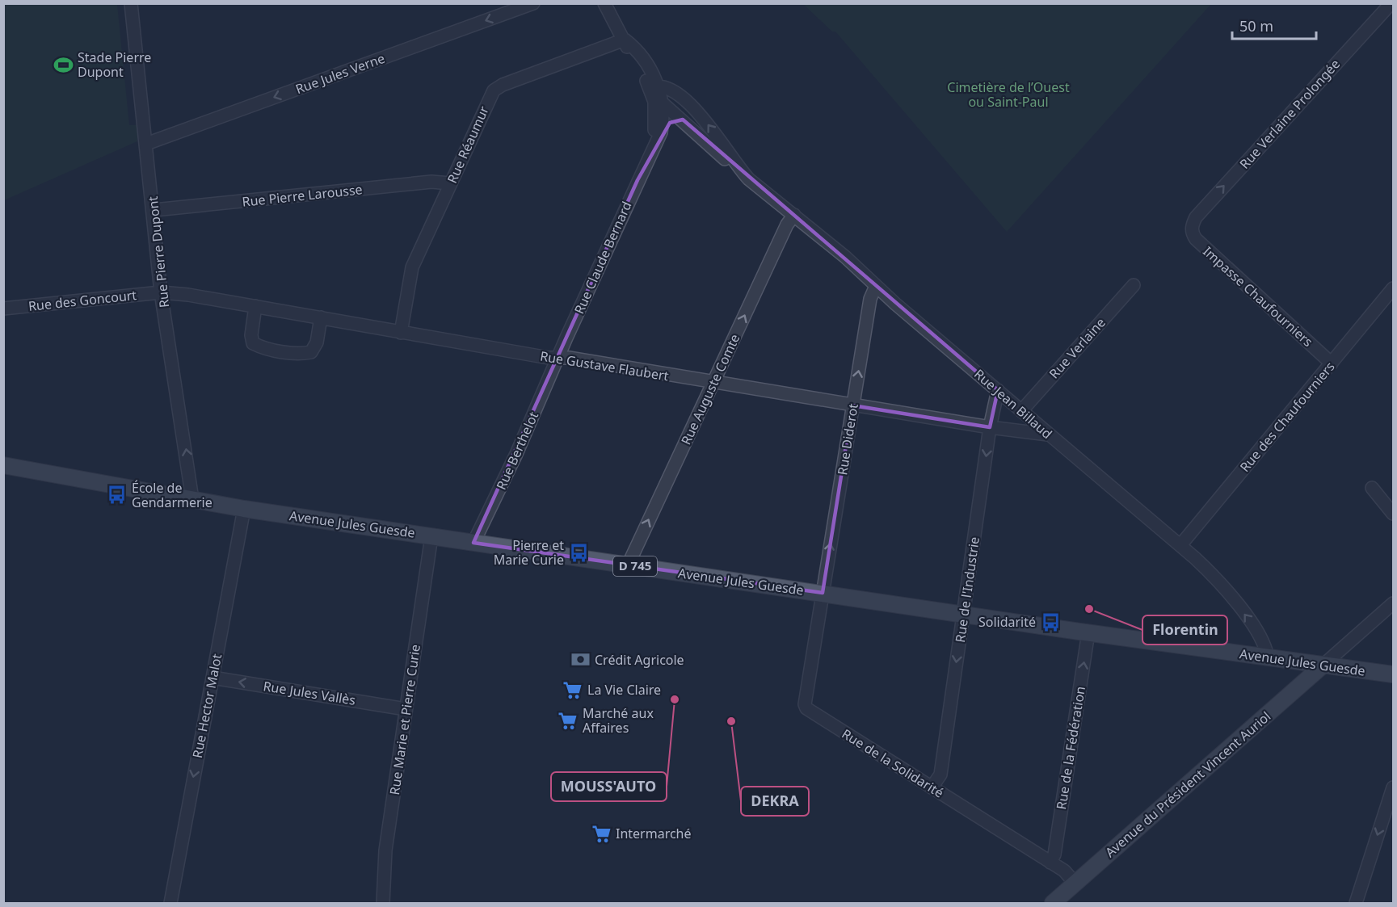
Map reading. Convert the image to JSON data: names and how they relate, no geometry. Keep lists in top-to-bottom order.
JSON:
{
  "streets": {
    "main road": ["Avenue Jules Guesde", "D 745", "Avenue du Président Vincent Auriol"],
    "street": [
      "Rue Jules Verne",
      "Rue Verlaine Prolongée",
      "Rue Réaumur",
      "Rue Pierre Larousse",
      "Rue Pierre Dupont",
      "Rue Claude Bernard",
      "Impasse Chaufourniers",
      "Rue des Goncourt",
      "Rue Verlaine",
      "Rue Gustave Flaubert",
      "Rue Auguste Comte",
      "Rue Jean Billaud",
      "Rue des Chaufourniers",
      "Rue Diderot",
      "Rue Berthelot",
      "Rue de l'Industrie",
      "Rue Jules Vallès",
      "Rue Hector Malot",
      "Rue Marie et Pierre Curie",
      "Rue de la Fédération",
      "Rue de la Solidarité"
    ]
  },
  "crossings": [
    ["Rue Jules Verne", "Rue Pierre Dupont"],
    ["Rue Verlaine Prolongée", "Impasse Chaufourniers"],
    ["Rue Réaumur", "Rue Pierre Larousse"],
    ["Rue Réaumur", "Rue Gustave Flaubert"],
    ["Rue Pierre Larousse", "Rue Pierre Dupont"],
    ["Rue Pierre Dupont", "Rue des Goncourt"],
    ["Rue Pierre Dupont", "Rue Gustave Flaubert"],
    ["Rue Pierre Dupont", "Avenue Jules Guesde"],
    ["Rue Claude Bernard", "Rue Gustave Flaubert"],
    ["Rue Claude Bernard", "Rue Berthelot"],
    ["Impasse Chaufourniers", "Rue des Chaufourniers"],
    ["Rue des Goncourt", "Rue Gustave Flaubert"],
    ["Rue Verlaine", "Rue Jean Billaud"],
    ["Rue Gustave Flaubert", "Rue Auguste Comte"],
    ["Rue Gustave Flaubert", "Rue Jean Billaud"],
    ["Rue Gustave Flaubert", "Rue Diderot"],
    ["Rue Gustave Flaubert", "Rue Berthelot"],
    ["Rue Gustave Flaubert", "Rue de l'Industrie"],
    ["Rue Auguste Comte", "Rue Jean Billaud"],
    ["Rue Auguste Comte", "Avenue Jules Guesde"],
    ["Rue Jean Billaud", "Rue des Chaufourniers"],
    ["Rue Jean Billaud", "Rue Diderot"],
    ["Rue Jean Billaud", "Avenue Jules Guesde"],
    ["Rue Jean Billaud", "Rue de l'Industrie"],
    ["Rue Diderot", "Avenue Jules Guesde"],
    ["Rue Diderot", "Rue de la Solidarité"],
    ["Rue Berthelot", "Avenue Jules Guesde"],
    ["Avenue Jules Guesde", "Rue de l'Industrie"],
    ["Avenue Jules Guesde", "Rue Hector Malot"],
    ["Avenue Jules Guesde", "Rue Marie et Pierre Curie"],
    ["Avenue Jules Guesde", "Rue de la Fédération"],
    ["Avenue Jules Guesde", "Rue de la Solidarité"],
    ["Avenue Jules Guesde", "Avenue du Président Vincent Auriol"],
    ["Rue de l'Industrie", "Rue de la Solidarité"],
    ["Rue Jules Vallès", "Rue Hector Malot"],
    ["Rue Jules Vallès", "Rue Marie et Pierre Curie"],
    ["Rue de la Fédération", "Rue de la Solidarité"],
    ["Rue de la Solidarité", "Avenue du Président Vincent Auriol"]
  ],
  "one_way": [
    "Rue Jules Verne",
    "Rue Verlaine Prolongée",
    "Rue Pierre Dupont",
    "Rue Auguste Comte",
    "Rue Diderot",
    "Rue de l'Industrie",
    "Rue Jules Vallès",
    "Rue Hector Malot",
    "Rue de la Fédération"
  ],
  "parks": ["Cimetière de l’Ouest ou Saint-Paul"],
  "places": {
    "sports": ["Stade Pierre Dupont"],
    "bus stop": ["École de Gendarmerie", "Pierre et Marie Curie", "Solidarité"],
    "other": ["Florentin", "MOUSS'AUTO", "DEKRA"],
    "bank": ["Crédit Agricole"],
    "supermarket": ["La Vie Claire", "Marché aux Affaires", "Intermarché"]
  },
  "scale_bar": "50 m"
}
